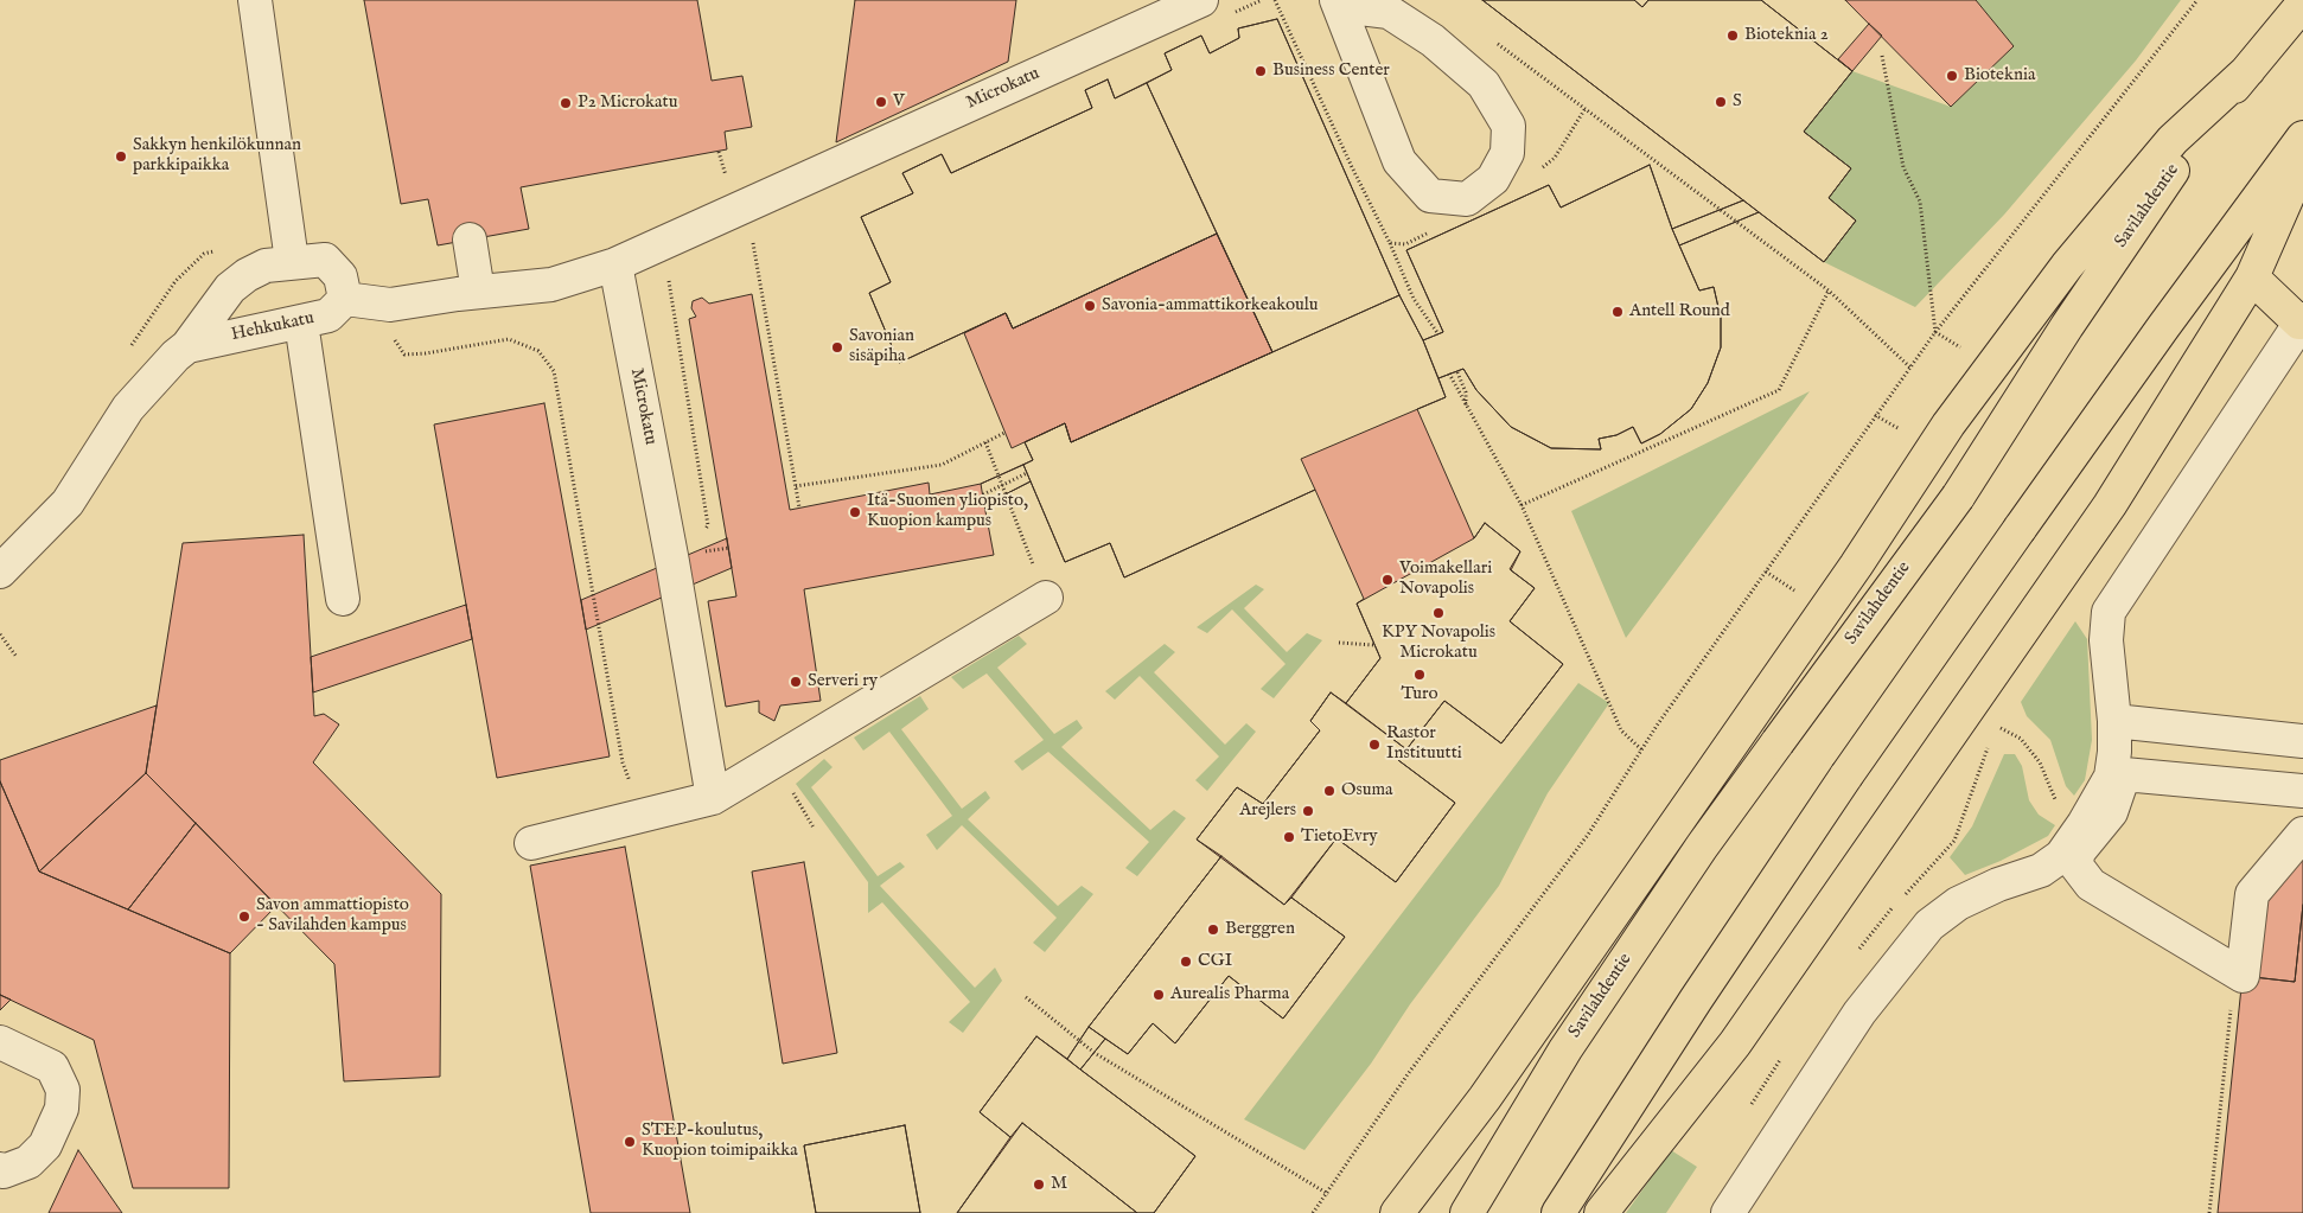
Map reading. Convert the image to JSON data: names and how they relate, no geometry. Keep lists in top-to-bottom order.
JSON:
{
  "streets": {
    "main road": ["Savilahdentie"],
    "street": ["Microkatu", "Hehkukatu"]
  },
  "places": [
    "Bioteknia 2",
    "Business Center",
    "Bioteknia",
    "V",
    "S",
    "P2 Microkatu",
    "Sakkyn henkilökunnan parkkipaikka",
    "Savonia-ammattikorkeakoulu",
    "Antell Round",
    "Savonian sisäpiha",
    "Itä-Suomen yliopisto, Kuopion kampus",
    "Voimakellari Novapolis",
    "KPY Novapolis Microkatu",
    "Turo",
    "Serveri ry",
    "Rastor Instituutti",
    "Osuma",
    "Arejlers",
    "TietoEvry",
    "Savon ammattiopisto - Savilahden kampus",
    "Berggren",
    "CGI",
    "Aurealis Pharma",
    "STEP-koulutus, Kuopion toimipaikka",
    "M"
  ]
}
